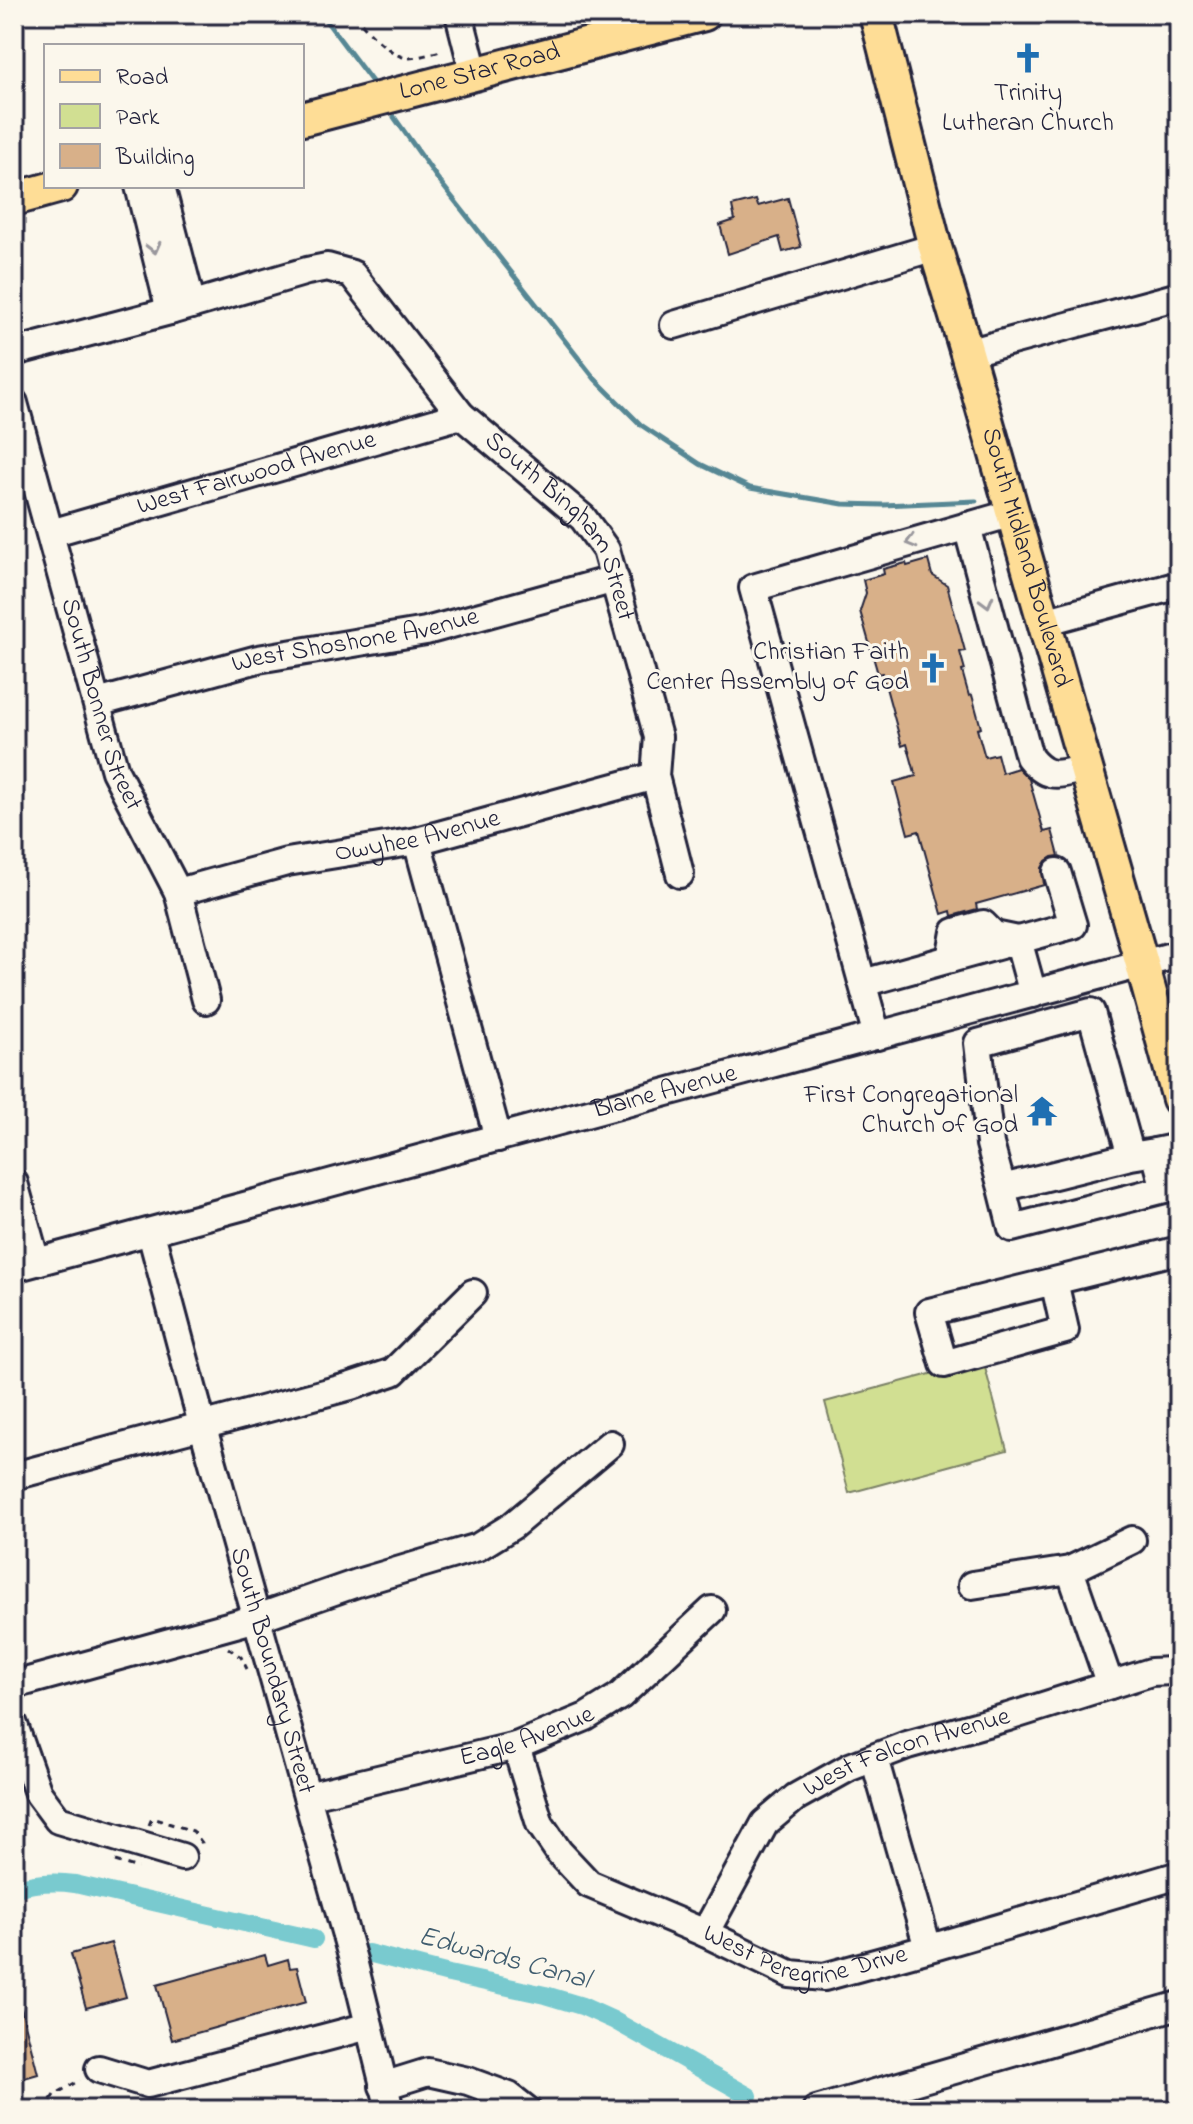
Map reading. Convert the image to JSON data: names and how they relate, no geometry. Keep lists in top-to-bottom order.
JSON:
{
  "streets": {
    "main road": ["Lone Star Road", "South Midland Boulevard"],
    "street": [
      "West Fairwood Avenue",
      "South Bingham Street",
      "West Shoshone Avenue",
      "South Bonner Street",
      "Owyhee Avenue",
      "Blaine Avenue",
      "South Boundary Street",
      "Eagle Avenue",
      "West Falcon Avenue",
      "West Peregrine Drive"
    ]
  },
  "crossings": [
    ["West Fairwood Avenue", "South Bingham Street"],
    ["West Fairwood Avenue", "South Bonner Street"],
    ["South Bingham Street", "West Shoshone Avenue"],
    ["South Bingham Street", "Owyhee Avenue"],
    ["South Midland Boulevard", "Blaine Avenue"],
    ["West Shoshone Avenue", "South Bonner Street"],
    ["South Bonner Street", "Owyhee Avenue"],
    ["Blaine Avenue", "South Boundary Street"],
    ["South Boundary Street", "Eagle Avenue"],
    ["Eagle Avenue", "West Peregrine Drive"],
    ["West Falcon Avenue", "West Peregrine Drive"]
  ],
  "water": ["Edwards Canal"],
  "places": {
    "church": ["Trinity Lutheran Church", "Christian Faith Center Assembly of God"],
    "temple": ["First Congregational Church of God"]
  },
  "legend": ["Road", "Park", "Building"]
}
